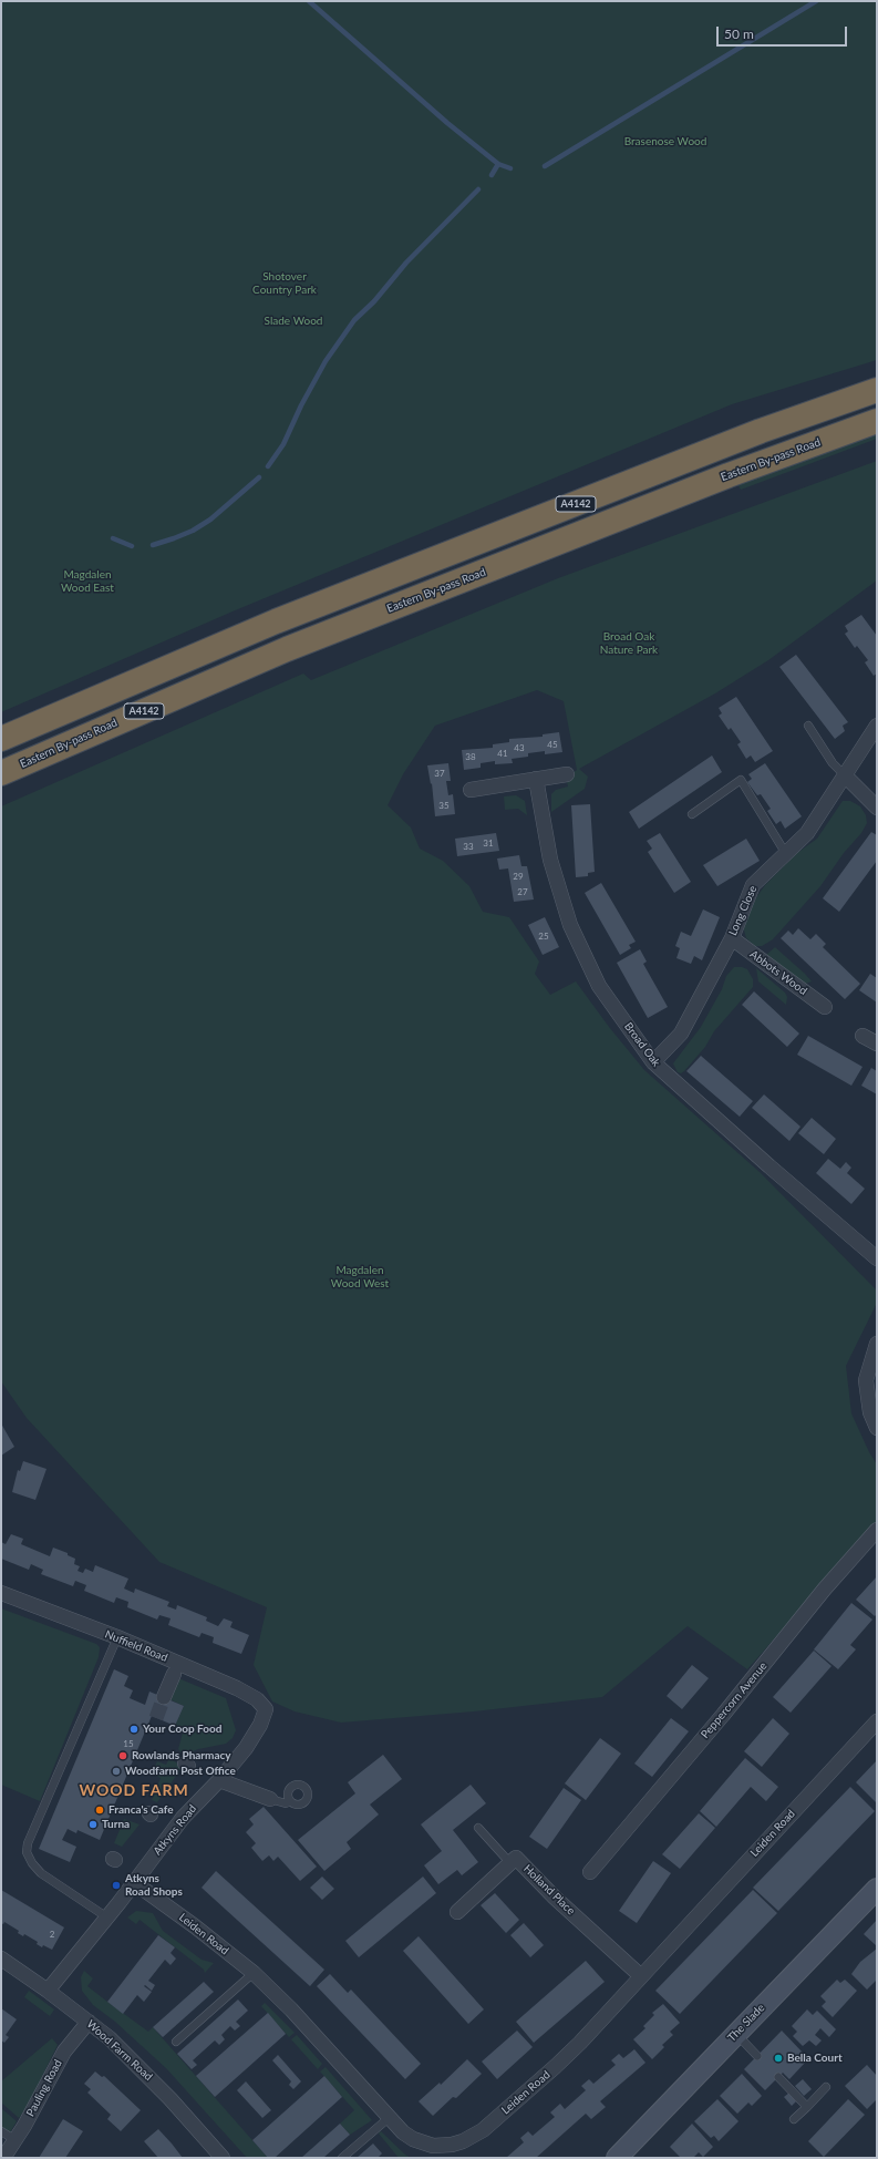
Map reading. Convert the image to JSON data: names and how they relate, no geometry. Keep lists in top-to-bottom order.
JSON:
{
  "streets": {
    "highway": ["Eastern By-pass Road", "A4142"],
    "main road": ["The Slade"],
    "street": [
      "Long Close",
      "Abbots Wood",
      "Broad Oak",
      "Nuffield Road",
      "Peppercorn Avenue",
      "Atkyns Road",
      "Leiden Road",
      "Holland Place",
      "Wood Farm Road",
      "Pauling Road"
    ]
  },
  "crossings": [
    ["Long Close", "Abbots Wood"],
    ["Long Close", "Broad Oak"],
    ["Nuffield Road", "Atkyns Road"],
    ["Atkyns Road", "Leiden Road"],
    ["Atkyns Road", "Wood Farm Road"],
    ["Leiden Road", "Holland Place"],
    ["Wood Farm Road", "Pauling Road"]
  ],
  "districts": ["WOOD FARM"],
  "parks": [
    "Brasenose Wood",
    "Shotover Country Park",
    "Slade Wood",
    "Magdalen Wood East",
    "Broad Oak Nature Park",
    "Magdalen Wood West"
  ],
  "places": [
    "Your Coop Food",
    "Rowlands Pharmacy",
    "Woodfarm Post Office",
    "Franca's Cafe",
    "Turna",
    "Atkyns Road Shops",
    "Bella Court"
  ],
  "house_numbers": [
    "45",
    "43",
    "41",
    "38",
    "37",
    "35",
    "31",
    "33",
    "29",
    "27",
    "25",
    "15",
    "2"
  ],
  "scale_bar": "50 m"
}
